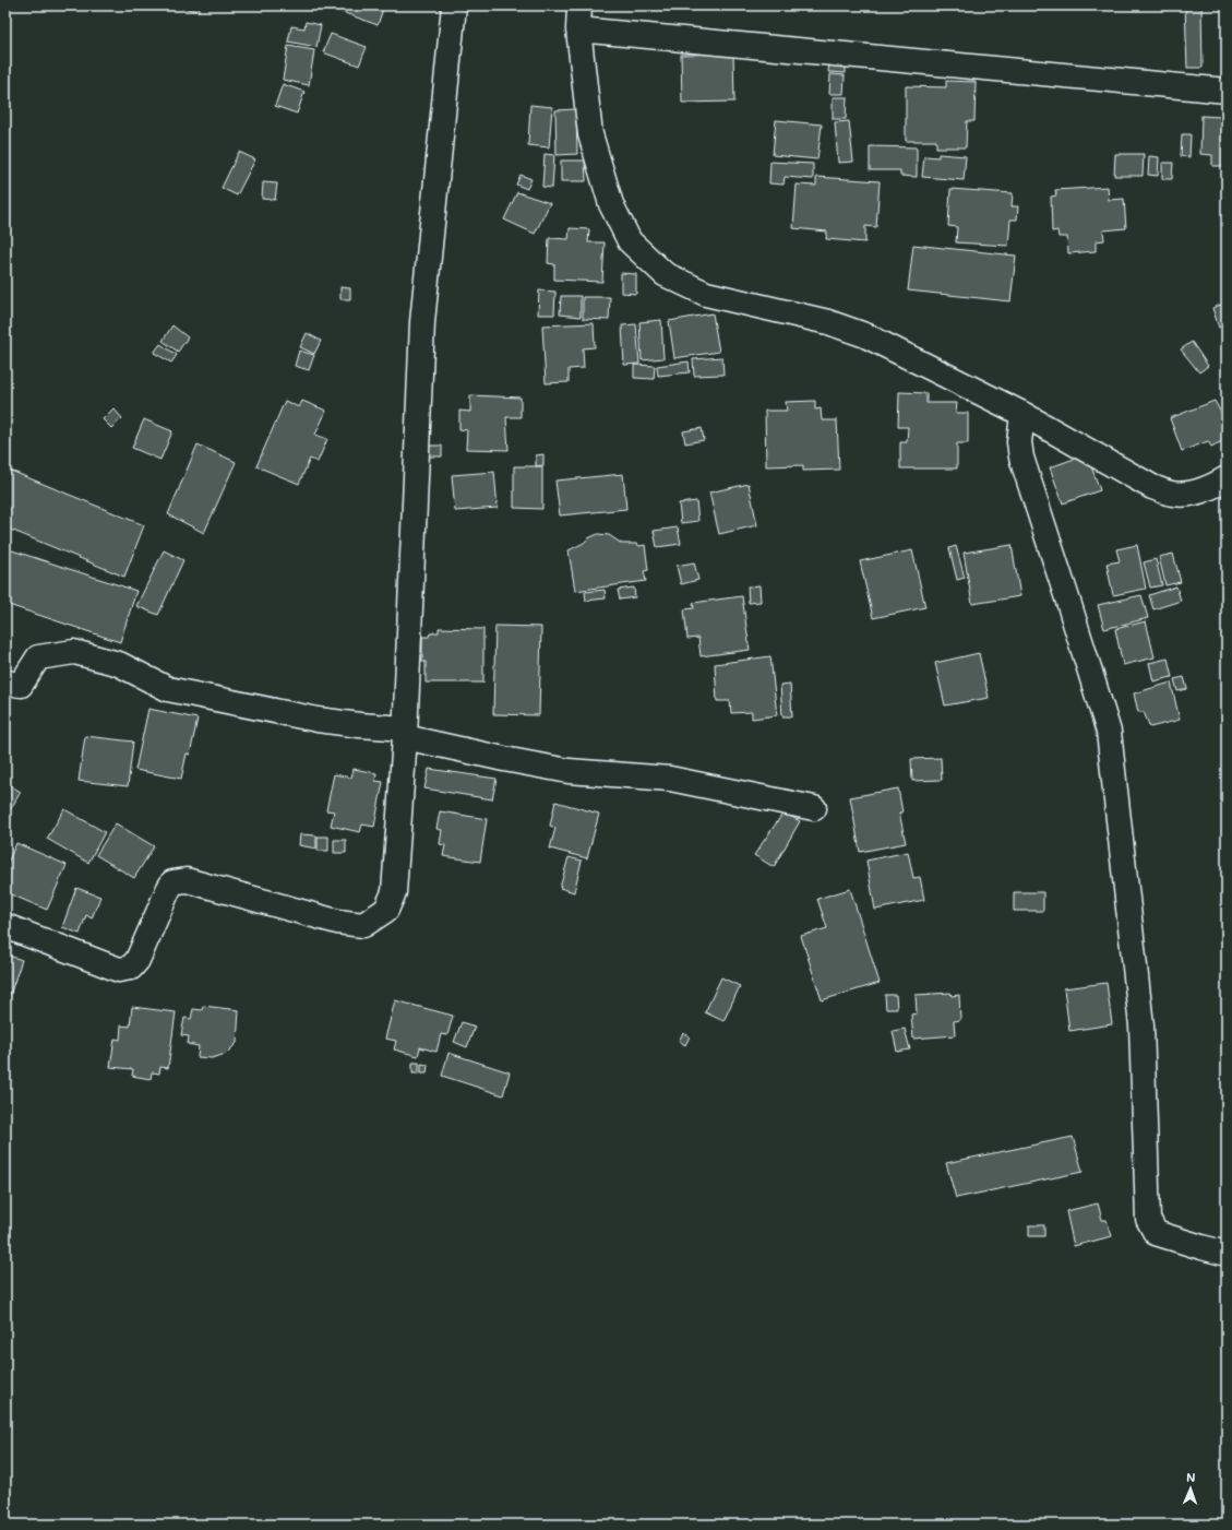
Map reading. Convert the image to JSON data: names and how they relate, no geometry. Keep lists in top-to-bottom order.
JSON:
{
  "north": "top"
}
